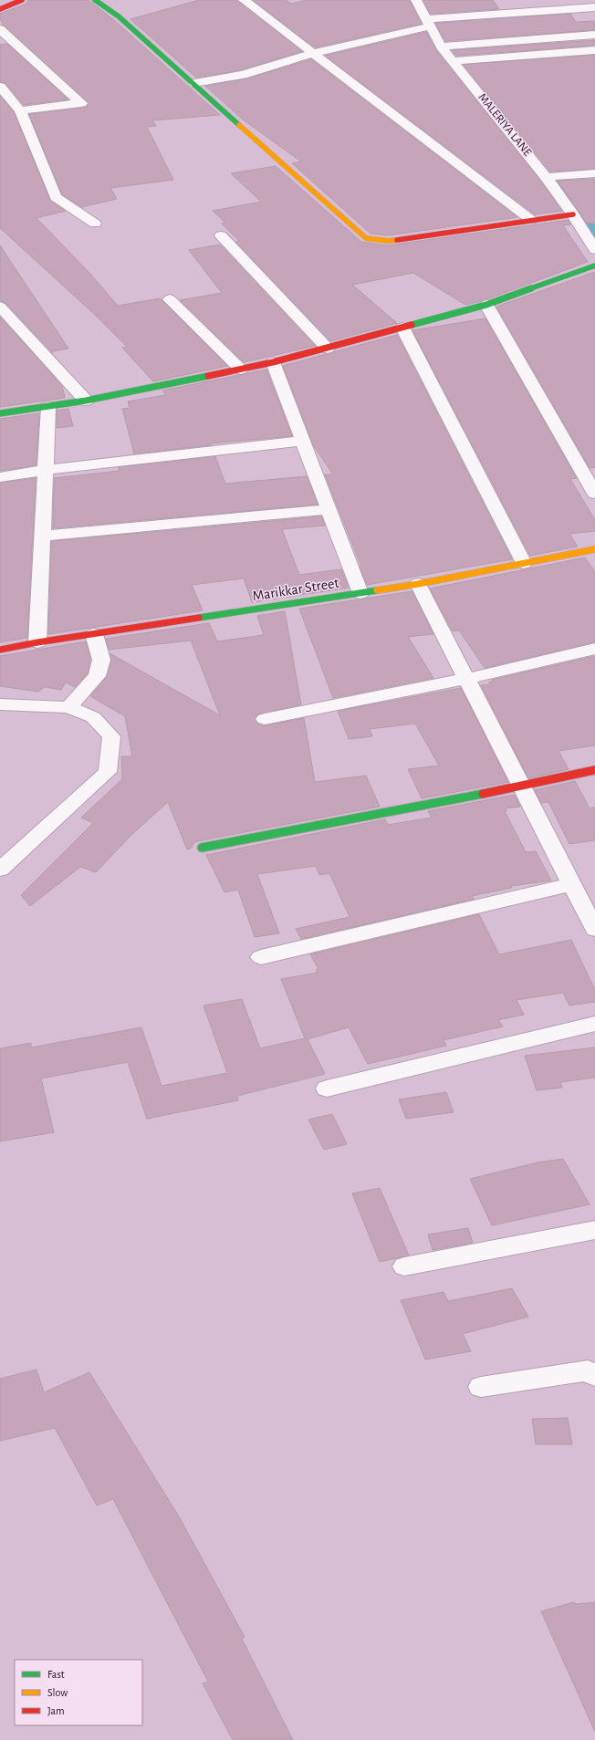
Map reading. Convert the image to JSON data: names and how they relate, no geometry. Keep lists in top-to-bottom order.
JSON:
{
  "streets": {
    "street": ["MALERIYA LANE", "Marikkar Street"]
  },
  "legend": ["Fast", "Slow", "Jam"]
}
